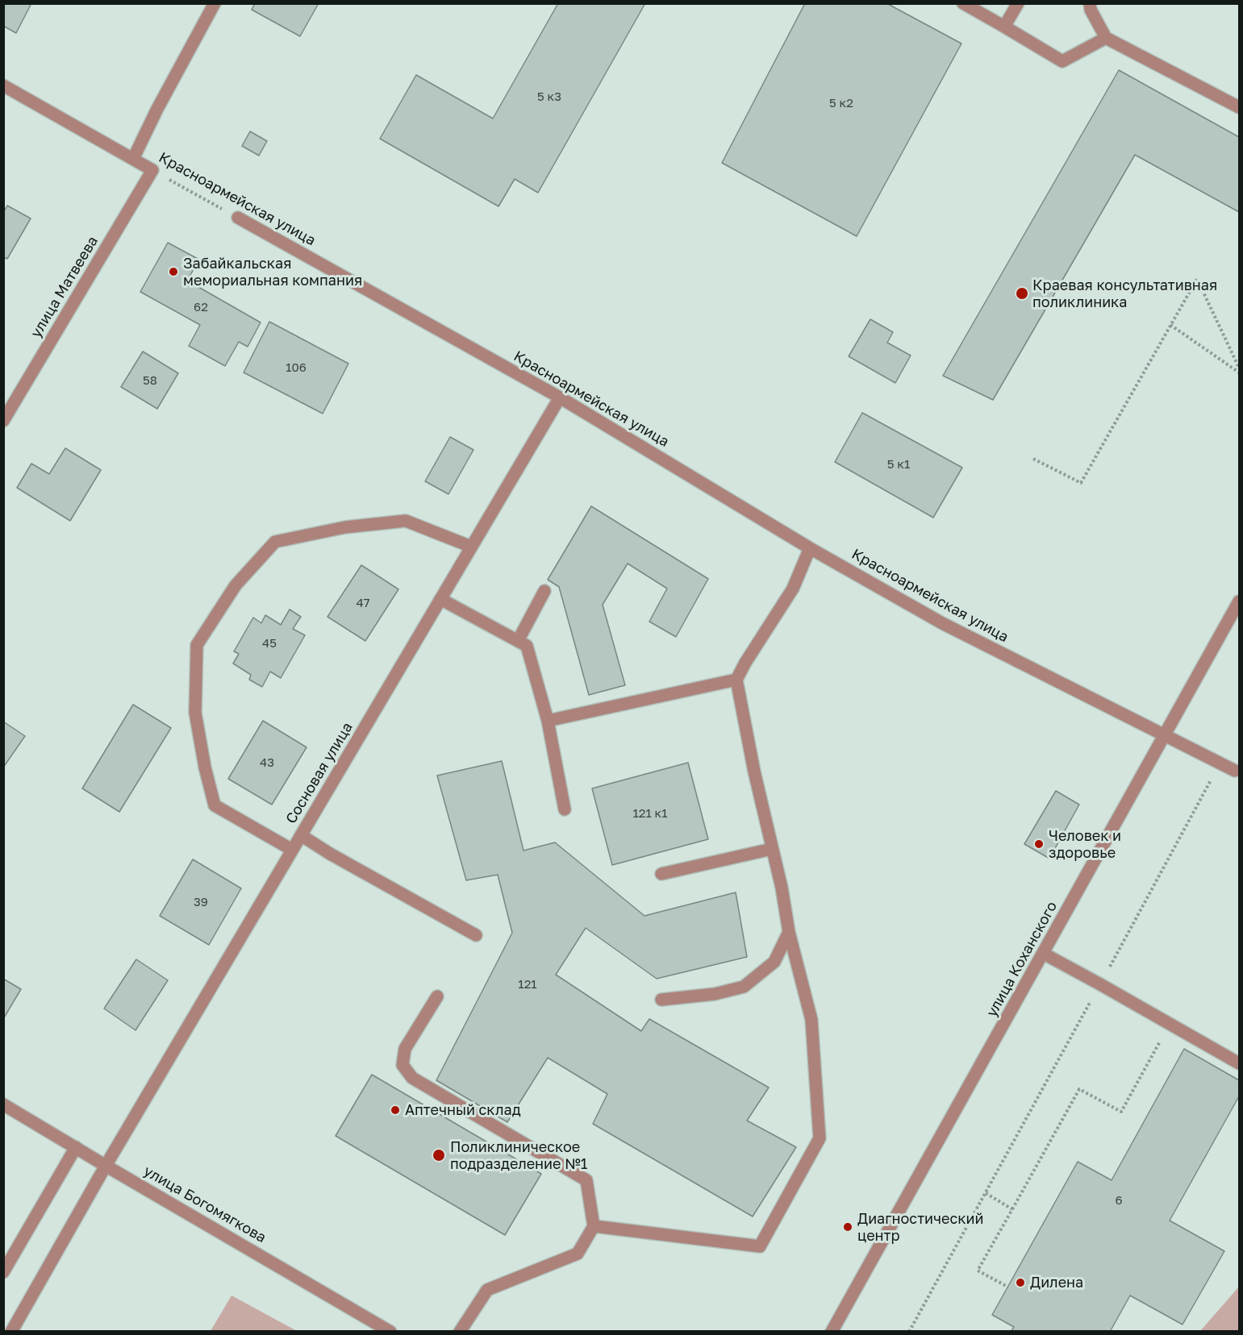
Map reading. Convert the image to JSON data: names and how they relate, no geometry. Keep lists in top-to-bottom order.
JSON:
{
  "streets": {
    "street": [
      "Красноармейская улица",
      "улица Матвеева",
      "Сосновая улица",
      "улица Коханского",
      "улица Богомягкова"
    ]
  },
  "crossings": [
    ["Красноармейская улица", "улица Матвеева"],
    ["Красноармейская улица", "Сосновая улица"],
    ["Красноармейская улица", "улица Коханского"],
    ["Сосновая улица", "улица Богомягкова"]
  ],
  "places": [
    "Забайкальская мемориальная компания",
    "Краевая консультативная поликлиника",
    "Человек и здоровье",
    "Аптечный склад",
    "Поликлиническое подразделение №1",
    "Диагностический центр",
    "Дилена"
  ],
  "house_numbers": [
    "5 к3",
    "5 к2",
    "62",
    "106",
    "58",
    "5 к1",
    "47",
    "45",
    "43",
    "121 к1",
    "39",
    "121",
    "6"
  ]
}
